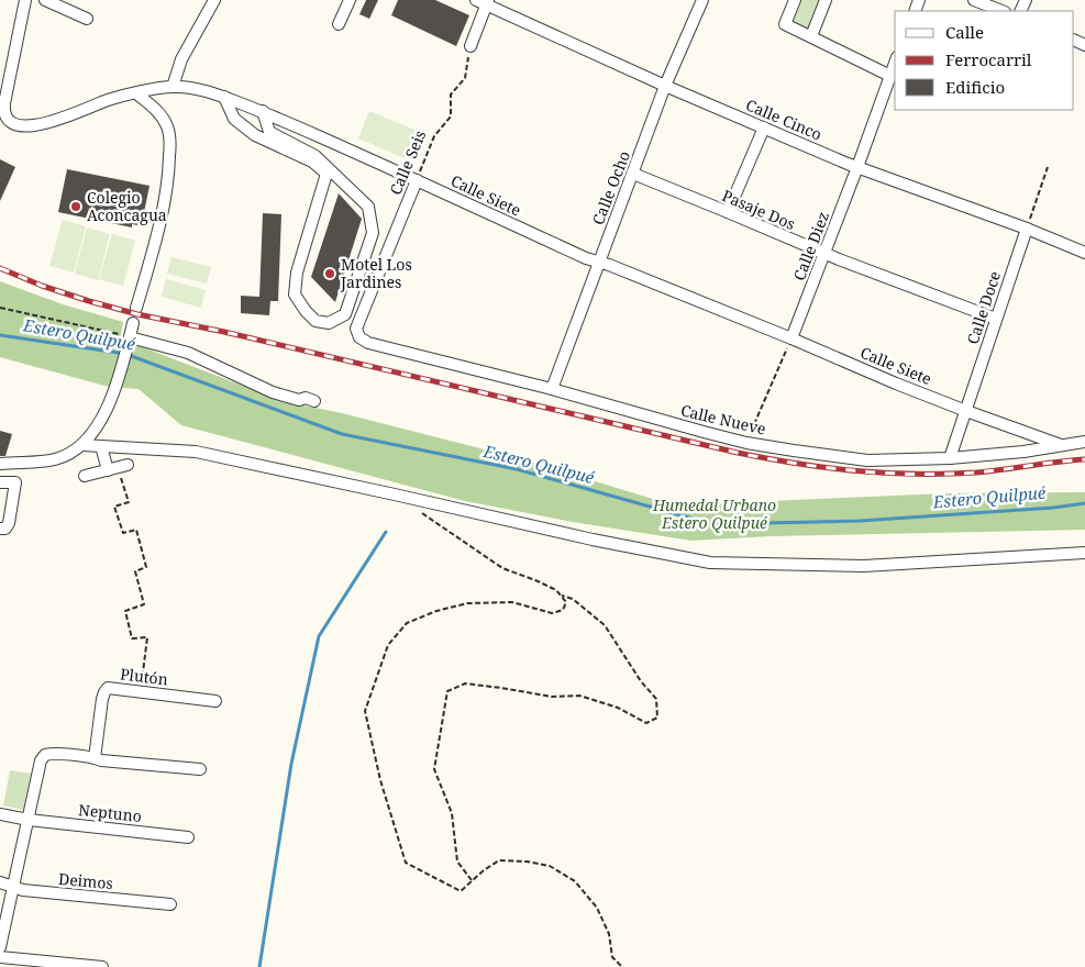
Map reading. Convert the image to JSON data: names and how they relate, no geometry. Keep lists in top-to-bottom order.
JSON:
{
  "streets": {
    "street": [
      "Calle Cinco",
      "Calle Seis",
      "Calle Ocho",
      "Calle Siete",
      "Pasaje Dos",
      "Calle Diez",
      "Calle Doce",
      "Calle Nueve",
      "Plutón",
      "Neptuno",
      "Deimos"
    ]
  },
  "crossings": [
    ["Calle Cinco", "Calle Ocho"],
    ["Calle Cinco", "Calle Diez"],
    ["Calle Cinco", "Calle Doce"],
    ["Calle Seis", "Calle Siete"],
    ["Calle Seis", "Calle Nueve"],
    ["Calle Ocho", "Calle Siete"],
    ["Calle Ocho", "Pasaje Dos"],
    ["Calle Ocho", "Calle Nueve"],
    ["Calle Siete", "Calle Diez"],
    ["Calle Siete", "Calle Doce"],
    ["Calle Siete", "Calle Nueve"],
    ["Pasaje Dos", "Calle Diez"],
    ["Pasaje Dos", "Calle Doce"],
    ["Calle Doce", "Calle Nueve"]
  ],
  "water": ["Estero Quilpué"],
  "parks": ["Humedal Urbano Estero Quilpué"],
  "places": ["Colegio Aconcagua", "Motel Los Jardines"],
  "legend": ["Calle", "Ferrocarril", "Edificio"]
}
